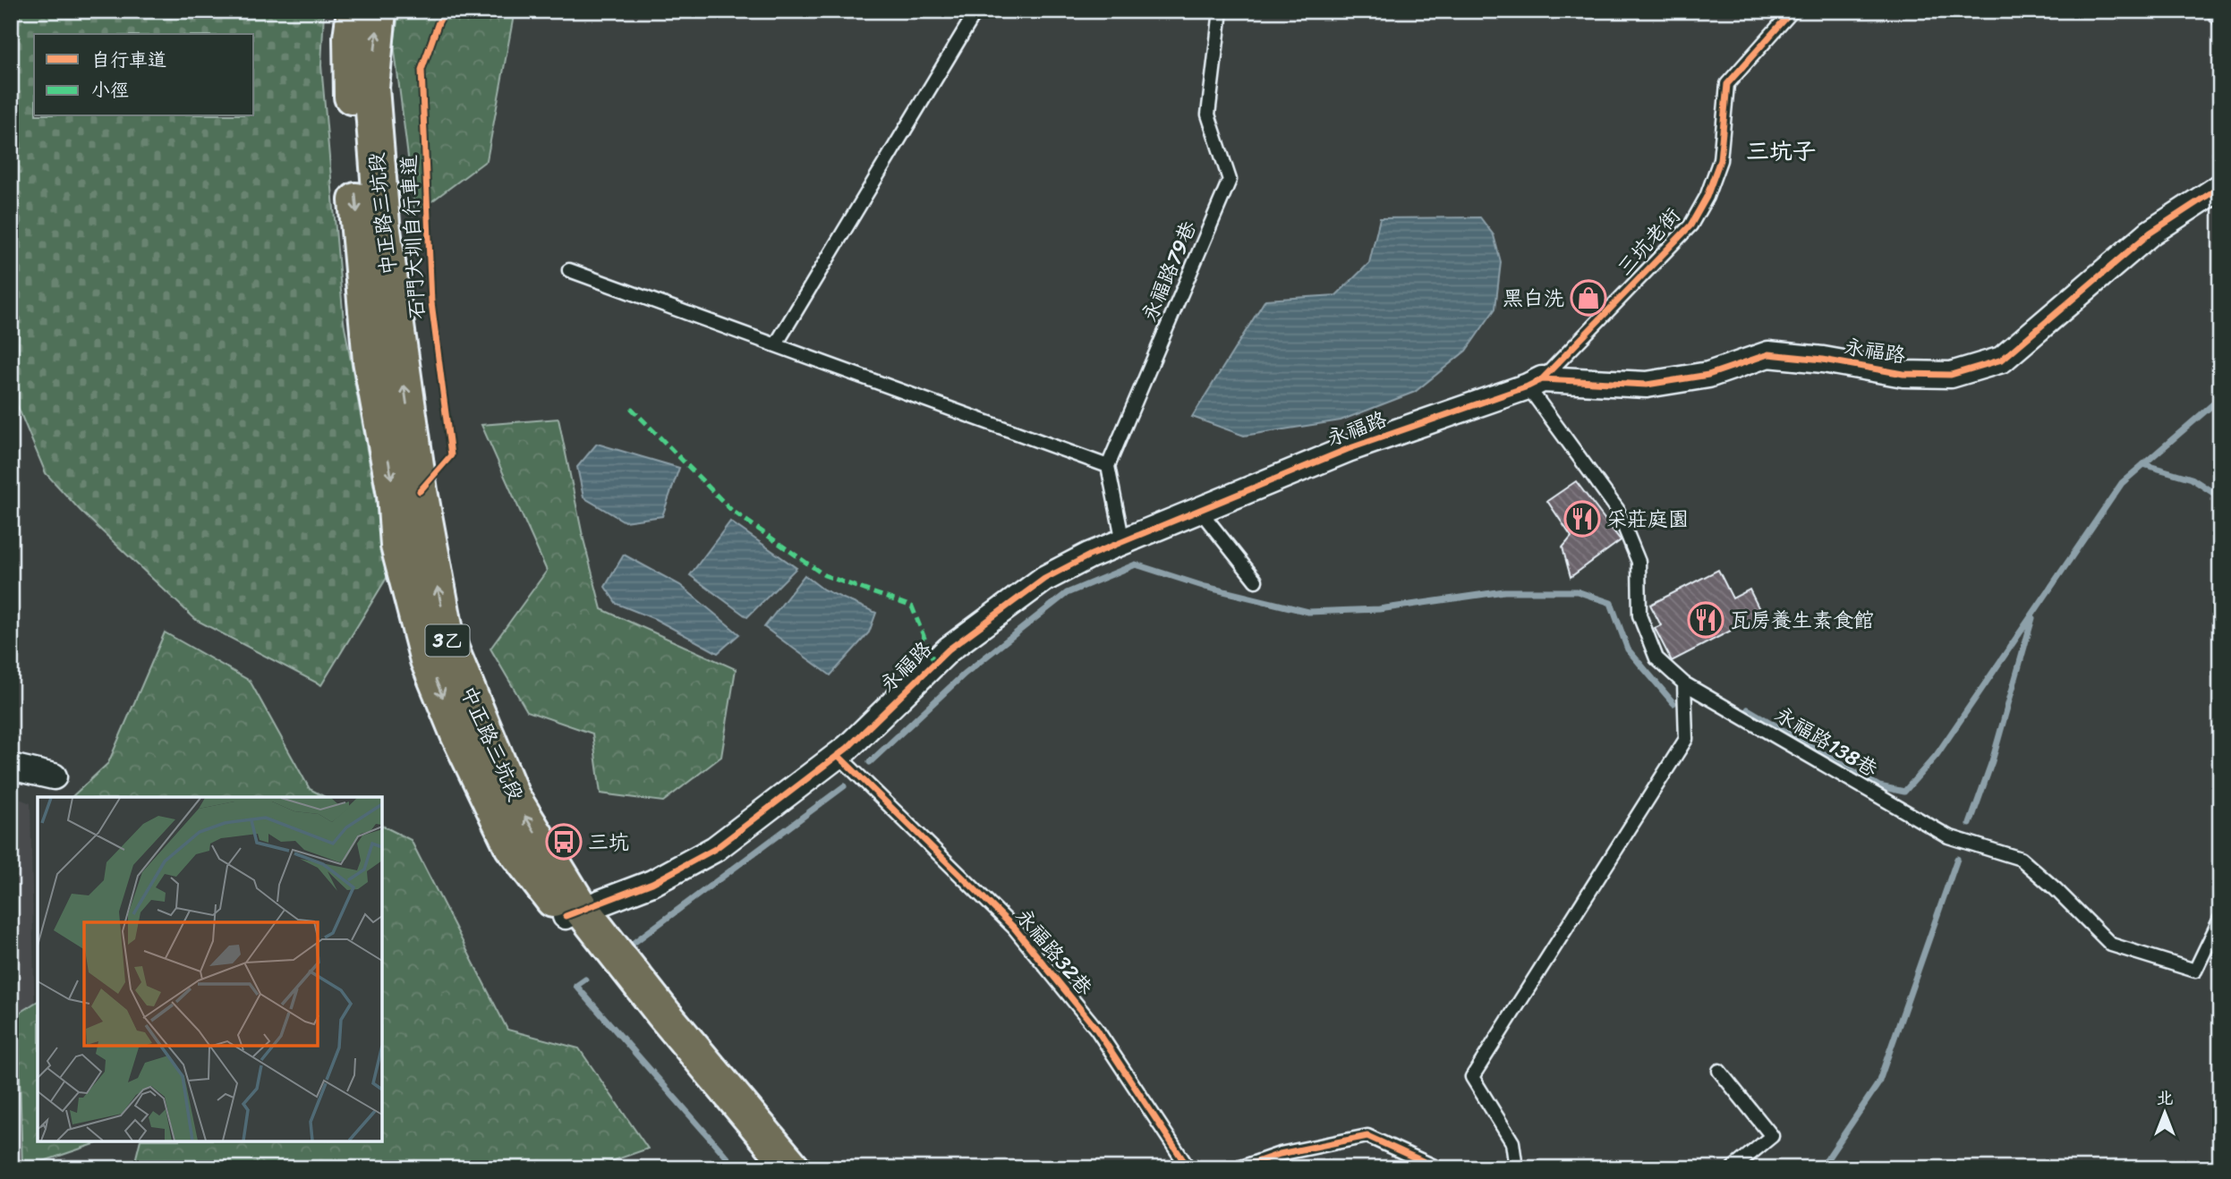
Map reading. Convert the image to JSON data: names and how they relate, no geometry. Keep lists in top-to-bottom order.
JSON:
{
  "streets": {
    "main road": ["中正路三坑段", "3乙"],
    "street": ["永福路"],
    "lane": [
      "三坑老街",
      "永福路79巷",
      "永福路138巷",
      "永福路32巷"
    ],
    "cycle path": ["石門大圳自行車道"]
  },
  "crossings": [
    ["中正路三坑段", "永福路"],
    ["三坑老街", "永福路"],
    ["三坑老街", "永福路138巷"],
    ["永福路", "永福路138巷"],
    ["永福路", "永福路32巷"]
  ],
  "districts": ["三坑子"],
  "places": {
    "shop": ["黑白洗"],
    "restaurant": ["采莊庭園", "瓦房養生素食館"],
    "bus stop": ["三坑"]
  },
  "legend": ["自行車道", "小徑"],
  "north": "top"
}
